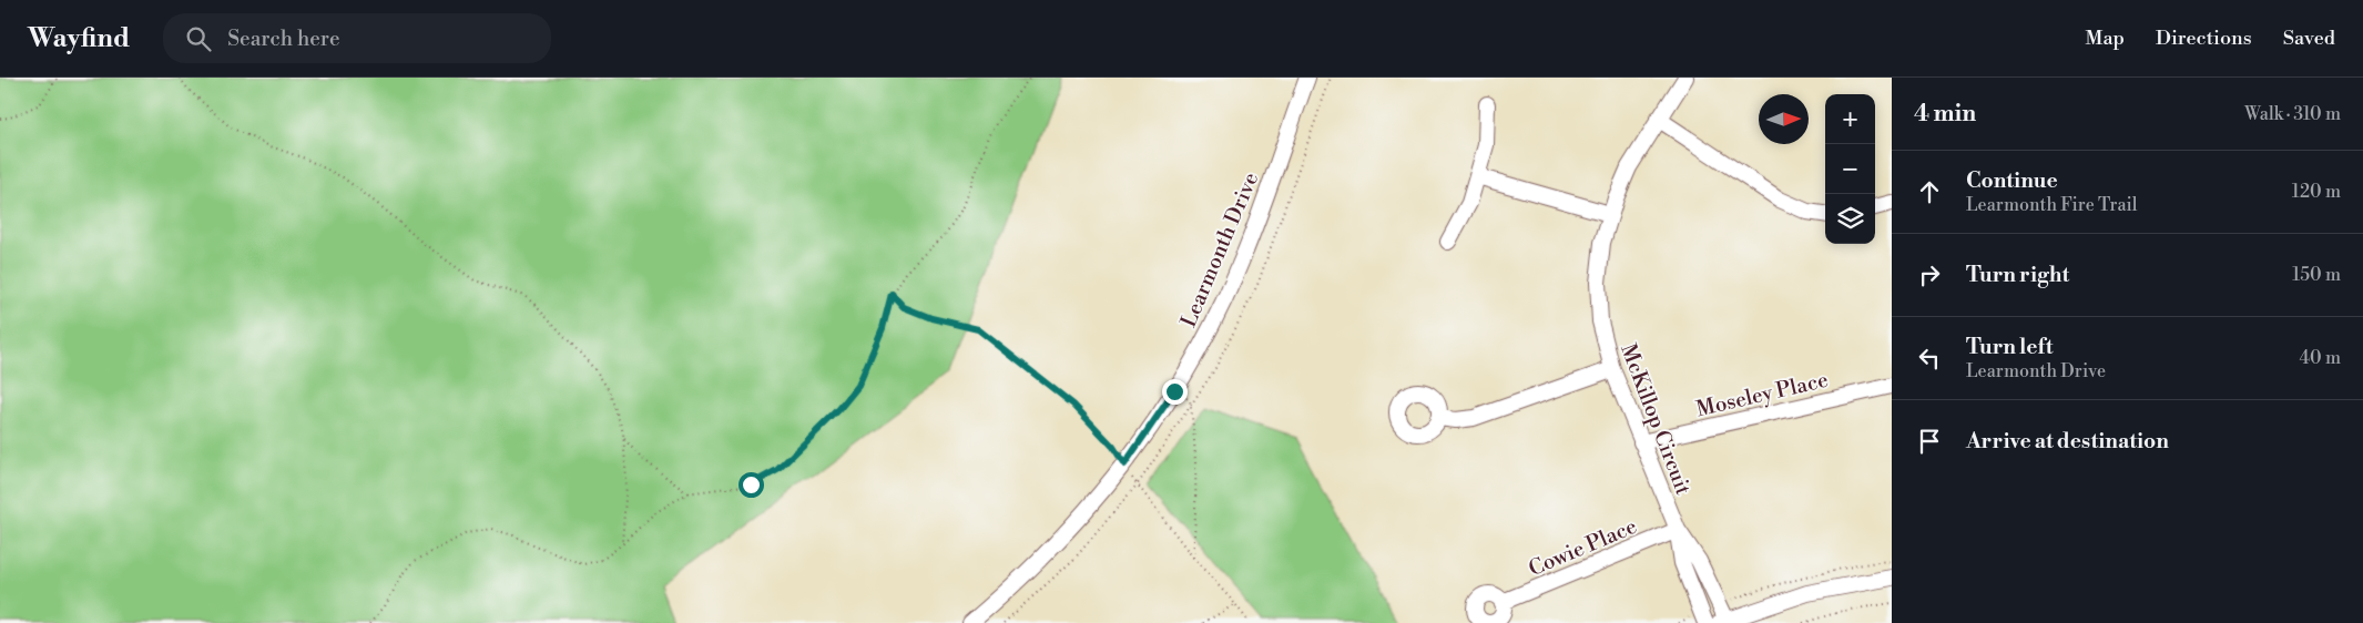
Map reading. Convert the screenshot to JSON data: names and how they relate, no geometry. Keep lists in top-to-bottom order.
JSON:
{
  "streets": {
    "street": [
      "Learmonth Drive",
      "Moseley Place",
      "McKillop Circuit",
      "Cowie Place"
    ]
  },
  "crossings": [
    ["Moseley Place", "McKillop Circuit"],
    ["McKillop Circuit", "Cowie Place"]
  ],
  "north": "right",
  "page": {
    "header": "Wayfind",
    "search": "Search here",
    "nav": ["Map", "Directions", "Saved"],
    "heading": ["4 min", "Walk · 310 m"],
    "map_buttons": ["+", "−"],
    "list": [
      ["Continue", "Learmonth Fire Trail", "120 m"],
      ["Turn right", "150 m"],
      ["Turn left", "Learmonth Drive", "40 m"],
      "Arrive at destination"
    ]
  }
}
